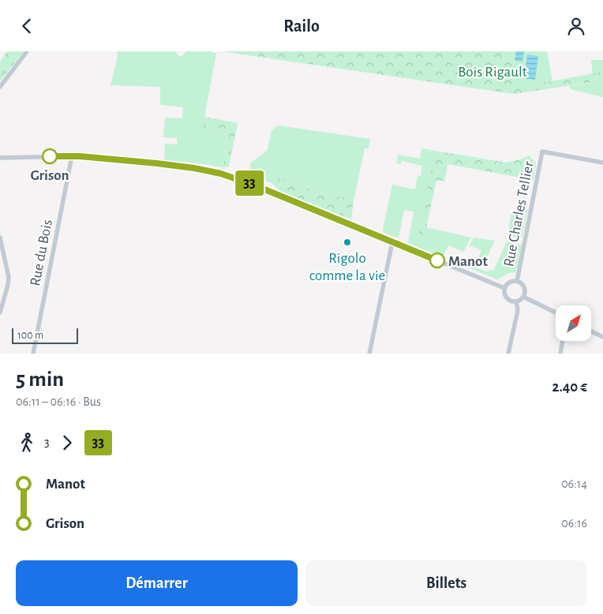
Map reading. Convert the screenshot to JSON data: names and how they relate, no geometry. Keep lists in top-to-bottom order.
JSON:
{
  "streets": {
    "street": ["Rue Charles Tellier", "Rue du Bois"]
  },
  "parks": ["Bois Rigault"],
  "places": ["Grison", "Rigolo comme la vie", "Manot"],
  "lines": ["bus line 33"],
  "scale_bar": "100 m",
  "north": "top right",
  "page": {
    "header": "Railo",
    "on_map": "33",
    "scale": "100 m",
    "heading": ["5 min", "06:11 – 06:16 · Bus", "2.40 €"],
    "legs": ["3", "33"],
    "list": [
      {
        "name": "Manot",
        "value": "06:14"
      },
      {
        "name": "Grison",
        "value": "06:16"
      }
    ],
    "buttons": ["Démarrer", "Billets"]
  }
}
